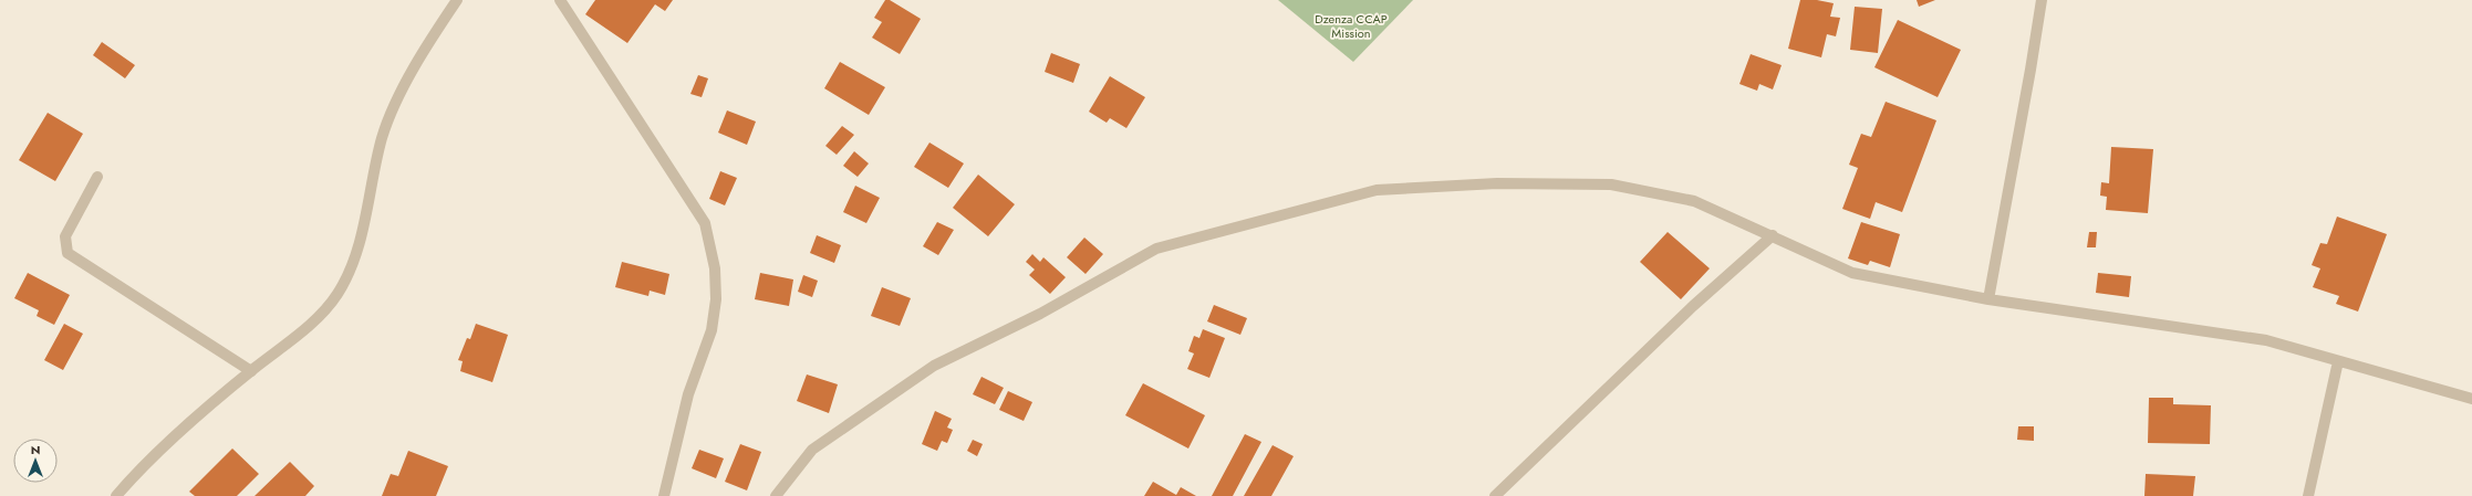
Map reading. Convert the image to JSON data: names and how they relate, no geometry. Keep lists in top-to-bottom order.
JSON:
{
  "parks": ["Dzenza CCAP Mission"],
  "north": "top"
}
